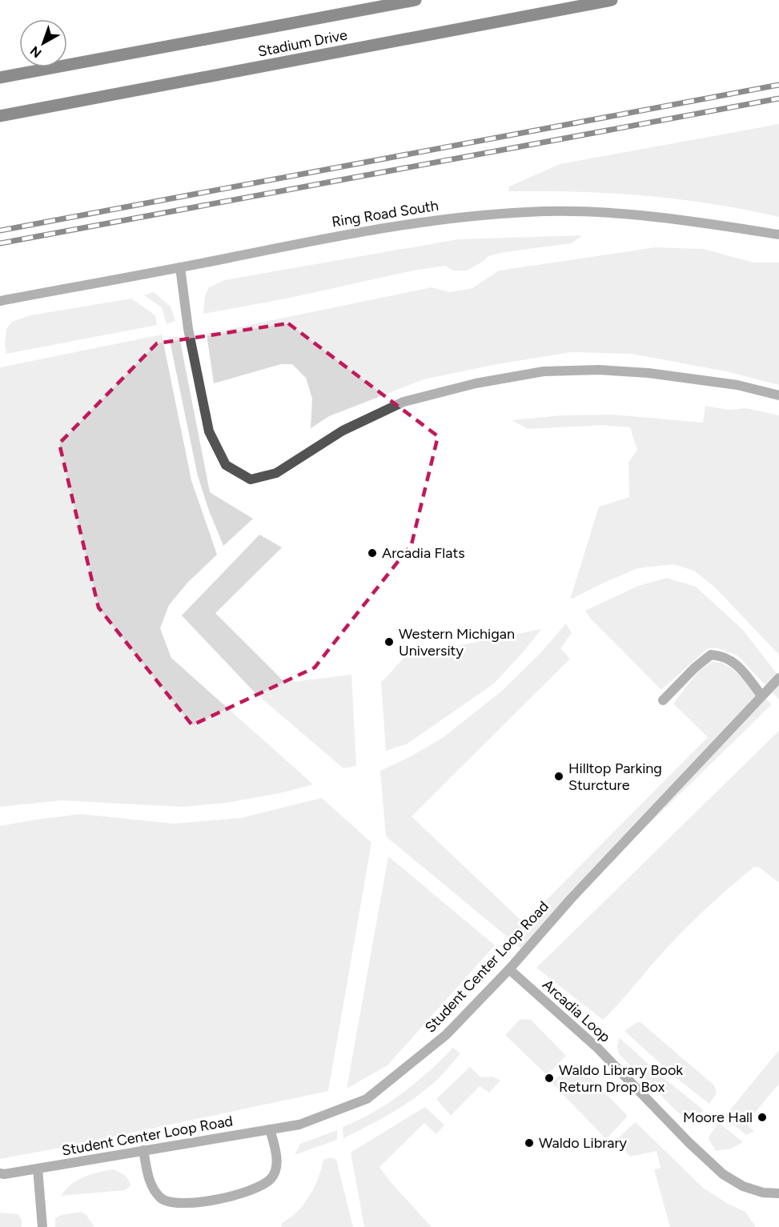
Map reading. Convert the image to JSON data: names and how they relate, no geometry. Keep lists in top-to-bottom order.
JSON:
{
  "streets": {
    "main road": ["Stadium Drive"],
    "street": ["Ring Road South", "Student Center Loop Road", "Arcadia Loop"]
  },
  "crossings": [
    ["Student Center Loop Road", "Arcadia Loop"]
  ],
  "places": [
    "Arcadia Flats",
    "Western Michigan University",
    "Hilltop Parking Sturcture",
    "Waldo Library Book Return Drop Box",
    "Moore Hall",
    "Waldo Library"
  ],
  "north": "bottom left"
}
